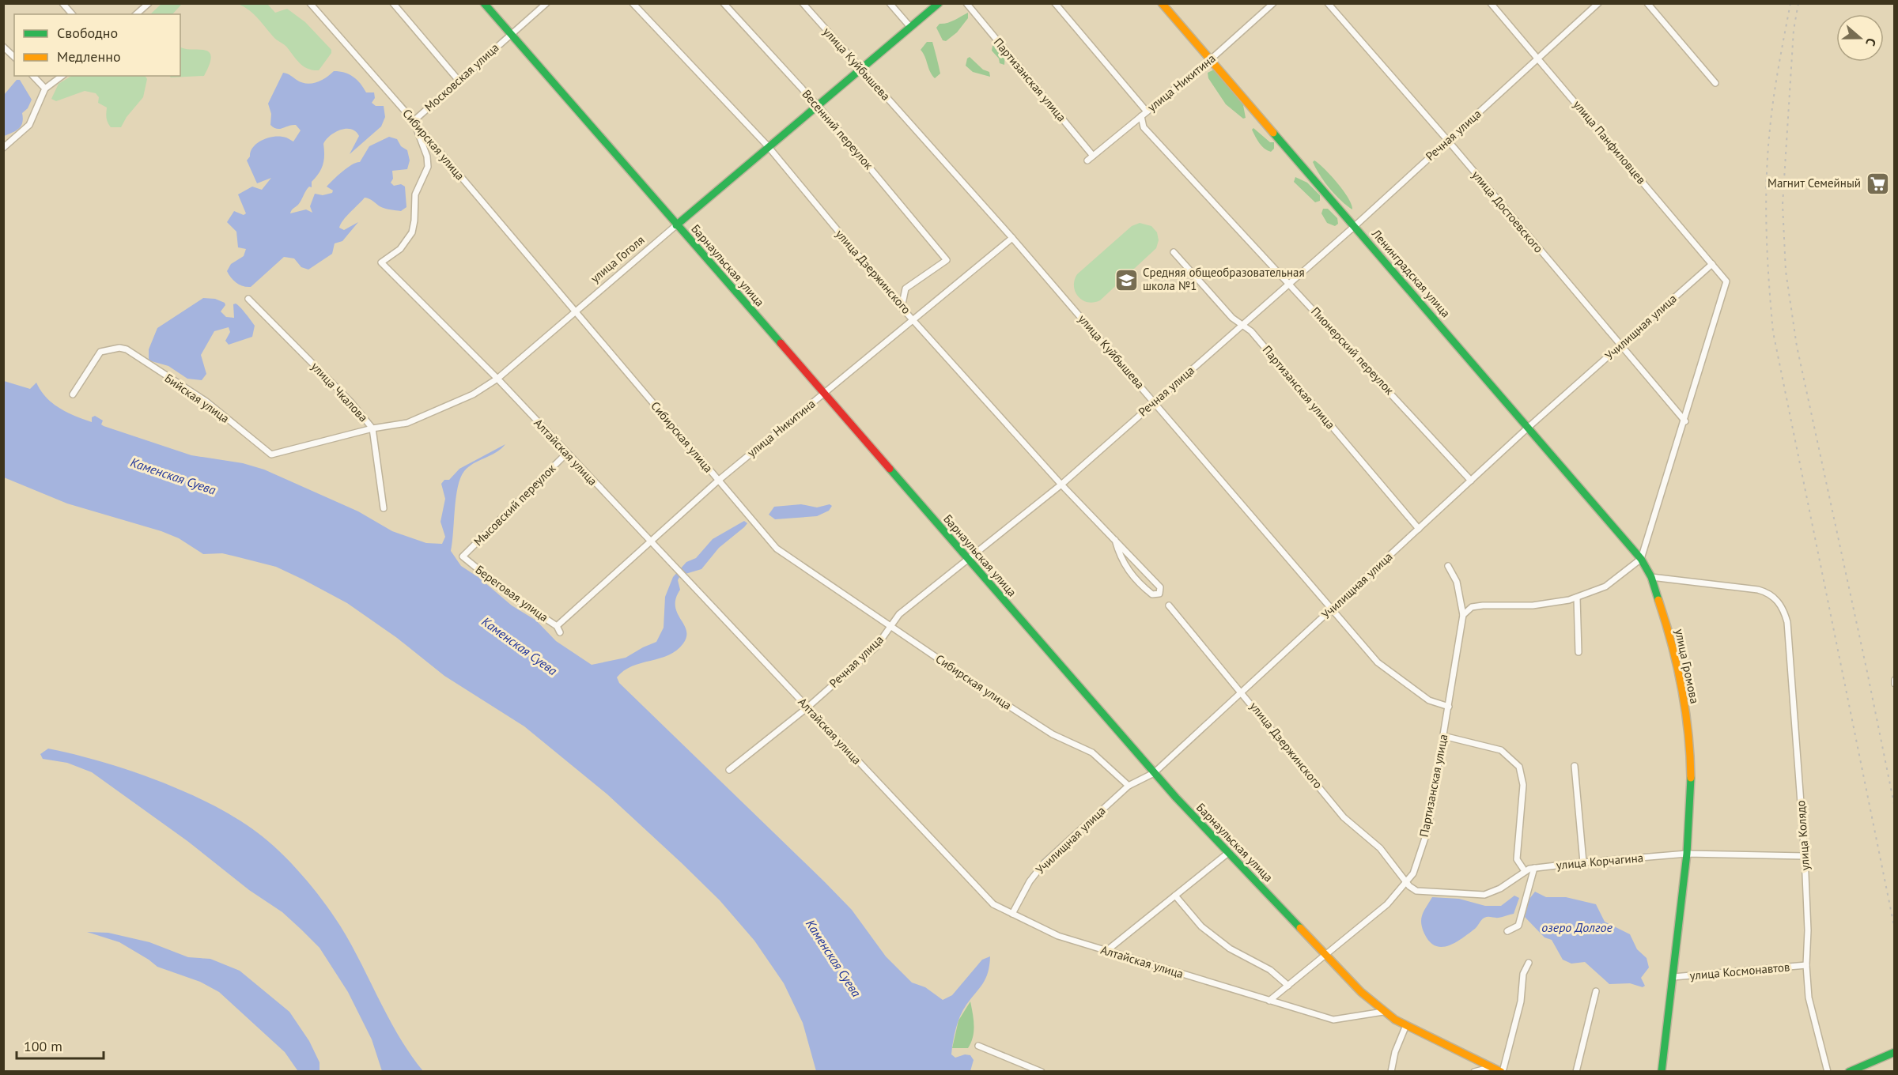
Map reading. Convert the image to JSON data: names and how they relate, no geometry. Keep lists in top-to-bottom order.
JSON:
{
  "streets": {
    "street": [
      "улица Куйбышева",
      "Московская улица",
      "Партизанская улица",
      "улица Никитина",
      "Весенний переулок",
      "Речная улица",
      "улица Панфиловцев",
      "Сибирская улица",
      "улица Достоевского",
      "улица Гоголя",
      "Барнаульская улица",
      "улица Дзержинского",
      "Ленинградская улица",
      "Училищная улица",
      "Пионерский переулок",
      "улица Чкалова",
      "Бийская улица",
      "Алтайская улица",
      "Мысовский переулок",
      "Береговая улица",
      "улица Громова",
      "улица Колядо",
      "улица Корчагина",
      "улица Космонавтов"
    ]
  },
  "crossings": [
    ["улица Куйбышева", "Партизанская улица"],
    ["улица Куйбышева", "улица Никитина"],
    ["улица Куйбышева", "Речная улица"],
    ["улица Куйбышева", "улица Гоголя"],
    ["улица Куйбышева", "Училищная улица"],
    ["Московская улица", "Сибирская улица"],
    ["Московская улица", "Барнаульская улица"],
    ["Московская улица", "Алтайская улица"],
    ["Партизанская улица", "улица Никитина"],
    ["Партизанская улица", "Речная улица"],
    ["Партизанская улица", "Барнаульская улица"],
    ["Партизанская улица", "улица Дзержинского"],
    ["Партизанская улица", "Училищная улица"],
    ["Партизанская улица", "Алтайская улица"],
    ["Партизанская улица", "улица Корчагина"],
    ["улица Никитина", "Сибирская улица"],
    ["улица Никитина", "Барнаульская улица"],
    ["улица Никитина", "улица Дзержинского"],
    ["улица Никитина", "Ленинградская улица"],
    ["улица Никитина", "Пионерский переулок"],
    ["улица Никитина", "Алтайская улица"],
    ["улица Никитина", "Береговая улица"],
    ["Весенний переулок", "улица Гоголя"],
    ["Весенний переулок", "улица Дзержинского"],
    ["Речная улица", "улица Панфиловцев"],
    ["Речная улица", "Сибирская улица"],
    ["Речная улица", "улица Достоевского"],
    ["Речная улица", "Барнаульская улица"],
    ["Речная улица", "улица Дзержинского"],
    ["Речная улица", "Ленинградская улица"],
    ["Речная улица", "Пионерский переулок"],
    ["Речная улица", "Алтайская улица"],
    ["улица Панфиловцев", "улица Достоевского"],
    ["улица Панфиловцев", "Училищная улица"],
    ["Сибирская улица", "улица Гоголя"],
    ["Сибирская улица", "Училищная улица"],
    ["улица Достоевского", "Училищная улица"],
    ["улица Гоголя", "Барнаульская улица"],
    ["улица Гоголя", "улица Дзержинского"],
    ["улица Гоголя", "улица Чкалова"],
    ["улица Гоголя", "Бийская улица"],
    ["улица Гоголя", "Алтайская улица"],
    ["Барнаульская улица", "Училищная улица"],
    ["Барнаульская улица", "Алтайская улица"],
    ["улица Дзержинского", "Училищная улица"],
    ["улица Дзержинского", "улица Корчагина"],
    ["Ленинградская улица", "Училищная улица"],
    ["Ленинградская улица", "улица Громова"],
    ["Училищная улица", "Пионерский переулок"],
    ["Училищная улица", "Алтайская улица"],
    ["Алтайская улица", "Мысовский переулок"],
    ["Мысовский переулок", "Береговая улица"],
    ["улица Громова", "улица Колядо"],
    ["улица Громова", "улица Корчагина"],
    ["улица Громова", "улица Космонавтов"],
    ["улица Колядо", "улица Корчагина"],
    ["улица Колядо", "улица Космонавтов"]
  ],
  "water": ["Каменская Суева", "озеро Долгое"],
  "places": {
    "supermarket": ["Магнит Семейный"],
    "school or university": ["Средняя общеобразовательная школа №1"]
  },
  "legend": ["Свободно", "Медленно"],
  "scale_bar": "100 m",
  "north": "right"
}
